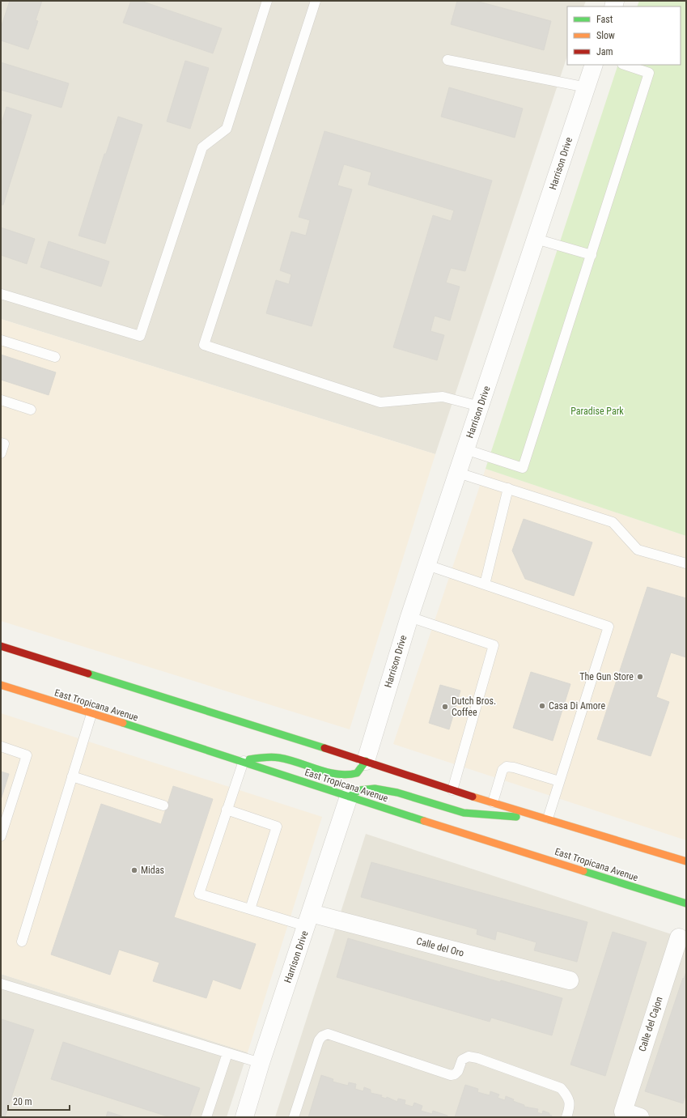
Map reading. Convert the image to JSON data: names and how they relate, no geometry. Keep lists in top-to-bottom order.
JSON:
{
  "streets": {
    "main road": ["East Tropicana Avenue"],
    "street": ["Harrison Drive", "Calle del Oro", "Calle del Cajon"]
  },
  "crossings": [
    ["Harrison Drive", "East Tropicana Avenue"],
    ["Harrison Drive", "Calle del Oro"]
  ],
  "parks": ["Paradise Park"],
  "places": [
    "The Gun Store",
    "Casa Di Amore",
    "Dutch Bros. Coffee",
    "Midas"
  ],
  "legend": ["Fast", "Slow", "Jam"],
  "scale_bar": "20 m"
}
